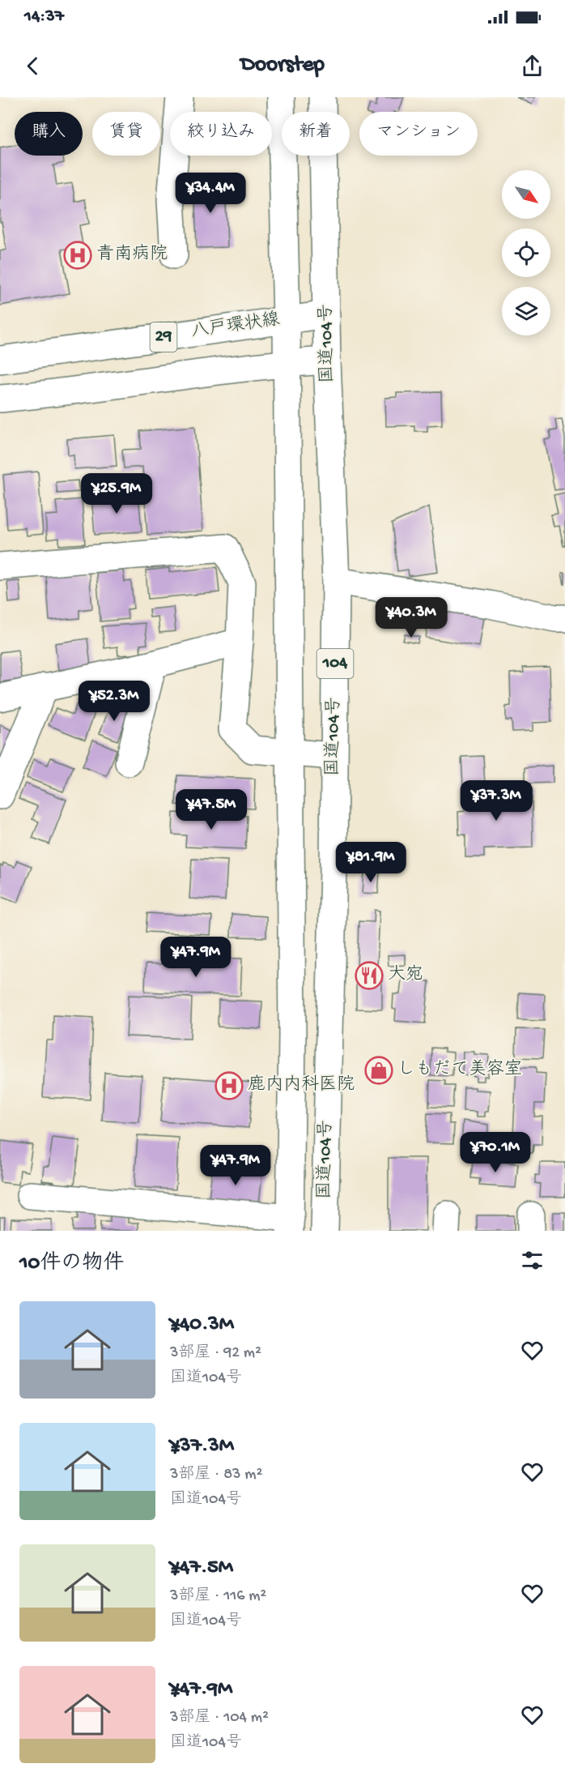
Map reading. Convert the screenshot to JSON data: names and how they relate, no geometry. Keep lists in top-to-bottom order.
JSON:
{
  "streets": {
    "main road": [
      "八戸環状線",
      "29",
      "国道104号",
      "104"
    ]
  },
  "crossings": [
    ["八戸環状線", "国道104号"],
    ["29", "国道104号"]
  ],
  "places": {
    "hospital": ["青南病院", "鹿内内科医院"],
    "restaurant": ["大宛"],
    "shop": ["しもだて美容室"]
  },
  "north": "bottom right",
  "page": {
    "status": "14:37",
    "header": "Doorstep",
    "chip": [
      "購入",
      "賃貸",
      "絞り込み",
      "新着",
      "マンション"
    ],
    "price": [
      "¥34.4M",
      "¥25.9M",
      "¥40.3M",
      "¥52.3M",
      "¥37.3M",
      "¥47.5M",
      "¥81.9M",
      "¥47.9M",
      "¥70.1M",
      "¥47.9M"
    ],
    "heading": "10件の物件",
    "list": [
      {
        "name": "¥40.3M",
        "note": "3部屋 · 92 m² · 国道104号"
      },
      {
        "name": "¥37.3M",
        "note": "3部屋 · 83 m² · 国道104号"
      },
      {
        "name": "¥47.5M",
        "note": "3部屋 · 116 m² · 国道104号"
      },
      {
        "name": "¥47.9M",
        "note": "3部屋 · 104 m² · 国道104号"
      }
    ]
  }
}
